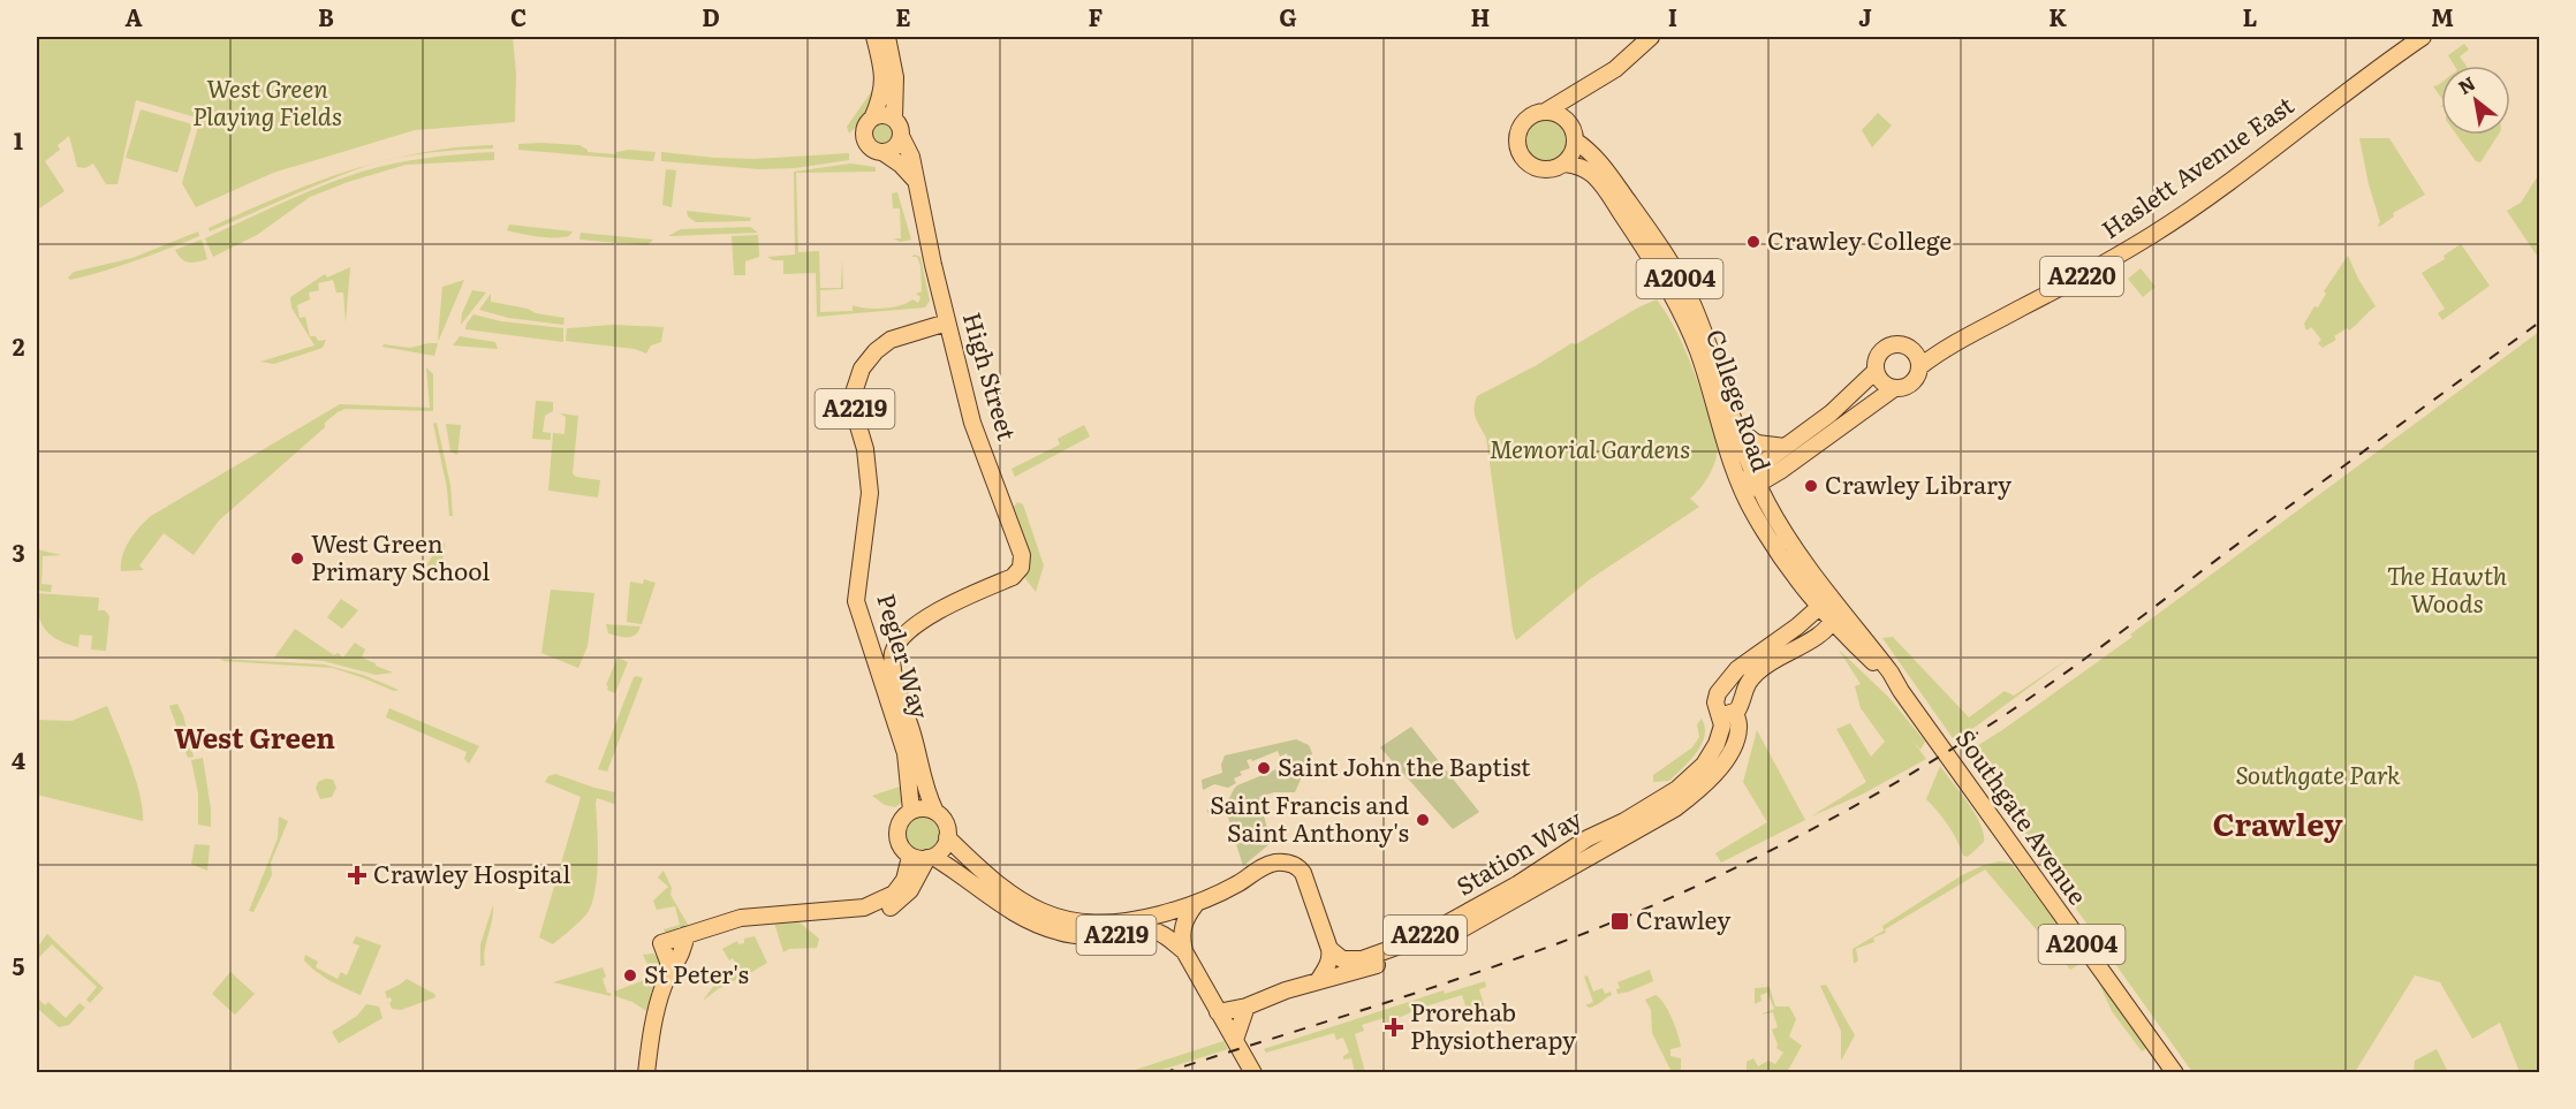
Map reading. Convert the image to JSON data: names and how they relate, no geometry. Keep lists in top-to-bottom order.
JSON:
{
  "streets": {
    "main road": [
      "Haslett Avenue East",
      "A2220",
      "A2004",
      "High Street",
      "College Road",
      "A2219",
      "Pegler Way",
      "Southgate Avenue",
      "Station Way"
    ]
  },
  "crossings": [
    ["Haslett Avenue East", "A2220"],
    ["A2220", "College Road"],
    ["A2220", "Southgate Avenue"],
    ["High Street", "Pegler Way"],
    ["College Road", "Southgate Avenue"],
    ["A2219", "Pegler Way"],
    ["A2219", "Station Way"],
    ["Southgate Avenue", "Station Way"]
  ],
  "districts": ["West Green", "Crawley"],
  "parks": [
    "West Green Playing Fields",
    "Memorial Gardens",
    "The Hawth Woods",
    "Southgate Park"
  ],
  "places": {
    "other": [
      "Crawley College",
      "Crawley Library",
      "West Green Primary School",
      "Saint John the Baptist",
      "Saint Francis and Saint Anthony's",
      "St Peter's"
    ],
    "health": ["Crawley Hospital", "Prorehab Physiotherapy"],
    "transit": ["Crawley"]
  },
  "north": "top left",
  "grid": {
    "columns": [
      "A",
      "B",
      "C",
      "D",
      "E",
      "F",
      "G",
      "H",
      "I",
      "J",
      "K",
      "L",
      "M"
    ],
    "rows": [
      "1",
      "2",
      "3",
      "4",
      "5"
    ]
  }
}
